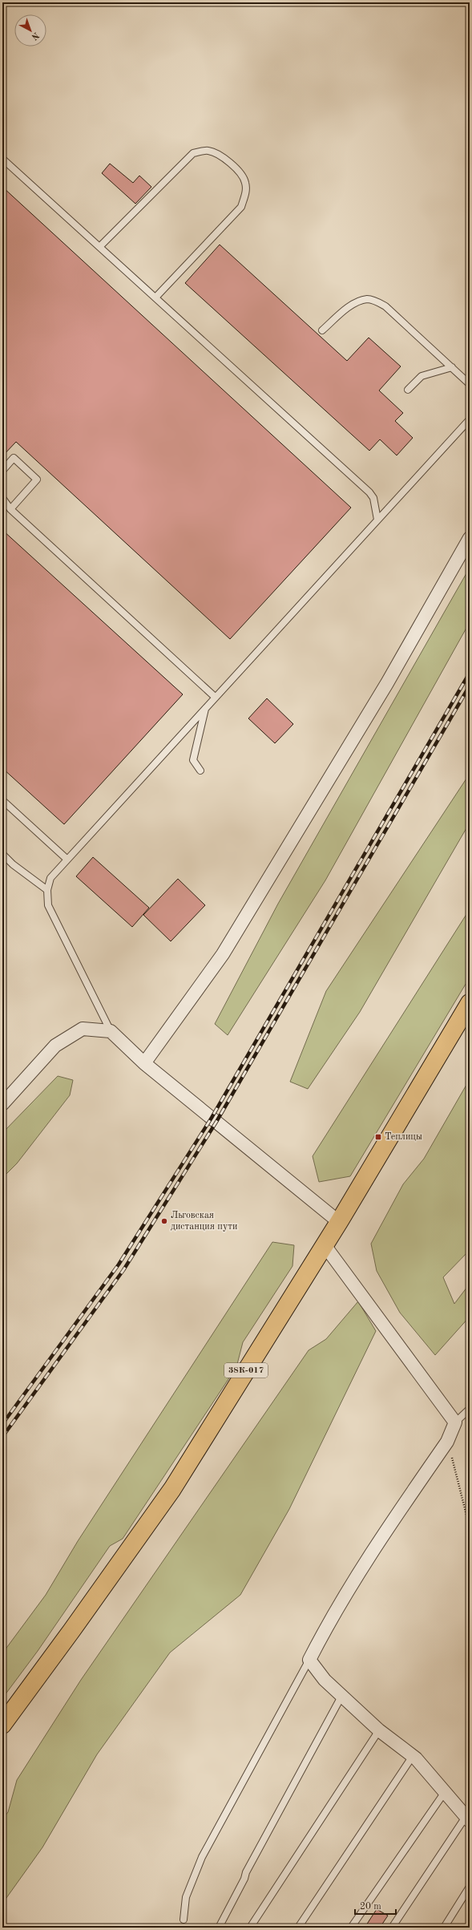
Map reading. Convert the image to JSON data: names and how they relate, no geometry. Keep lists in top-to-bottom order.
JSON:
{
  "streets": {
    "main road": ["38К-017"]
  },
  "places": {
    "transit": ["Теплицы"],
    "other": ["Льговская дистанция пути"]
  },
  "scale_bar": "20 m",
  "north": "bottom right"
}
